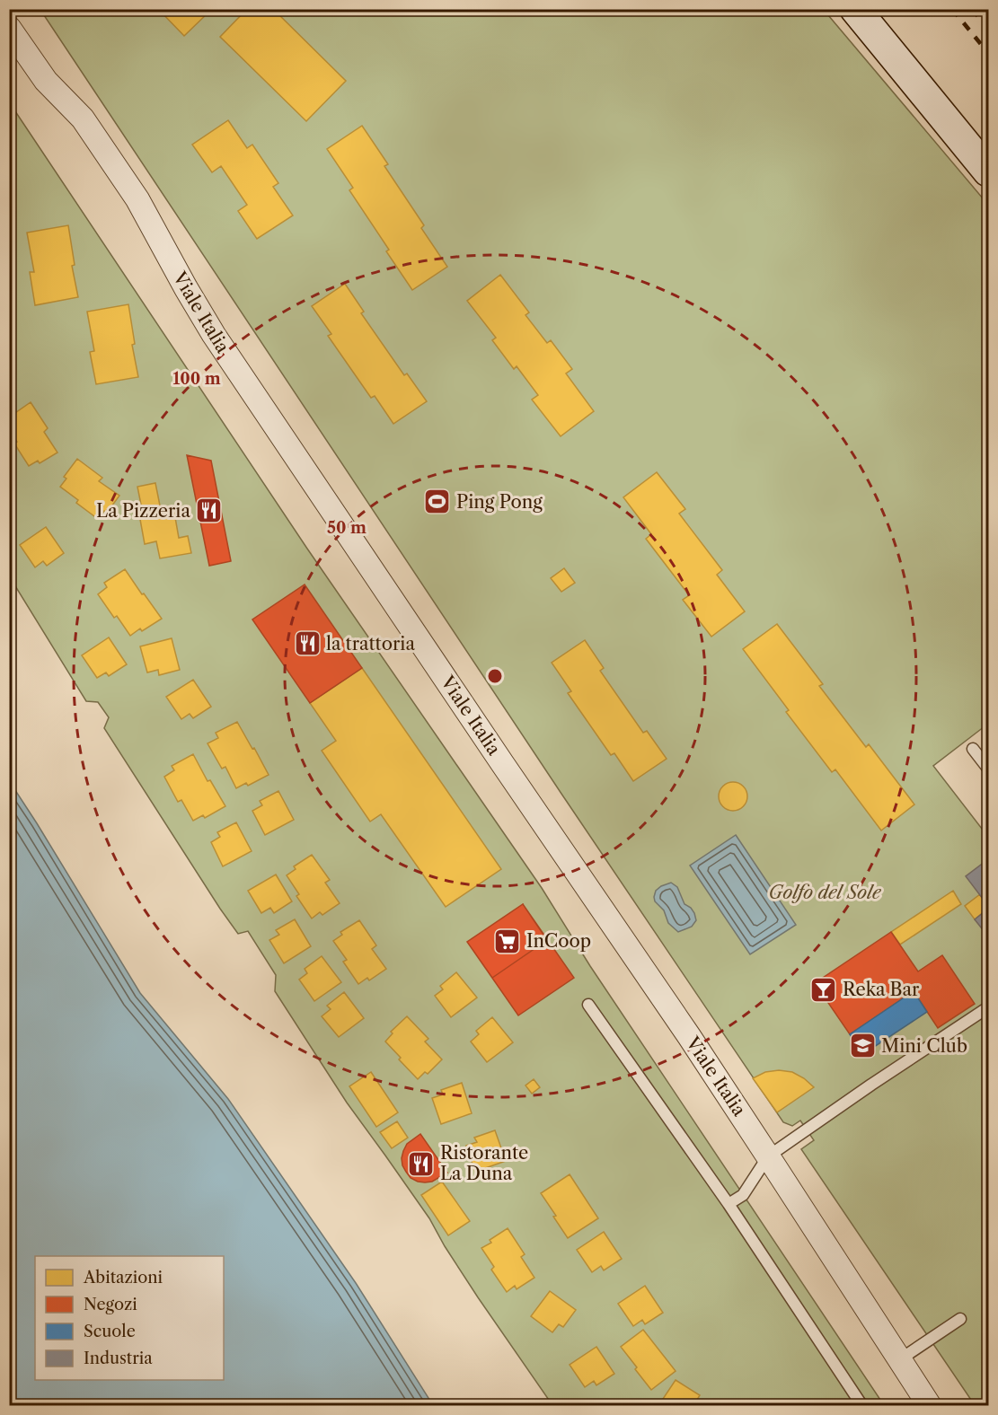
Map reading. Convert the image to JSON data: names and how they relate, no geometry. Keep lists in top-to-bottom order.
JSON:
{
  "streets": {
    "street": ["Viale Italia"]
  },
  "parks": ["Golfo del Sole"],
  "places": {
    "sports": ["Ping Pong"],
    "restaurant": ["La Pizzeria", "la trattoria", "Ristorante La Duna"],
    "supermarket": ["InCoop"],
    "bar": ["Reka Bar"],
    "school or university": ["Mini Club"]
  },
  "legend": [
    "Abitazioni",
    "Negozi",
    "Scuole",
    "Industria"
  ],
  "rings": ["100 m", "50 m"]
}
